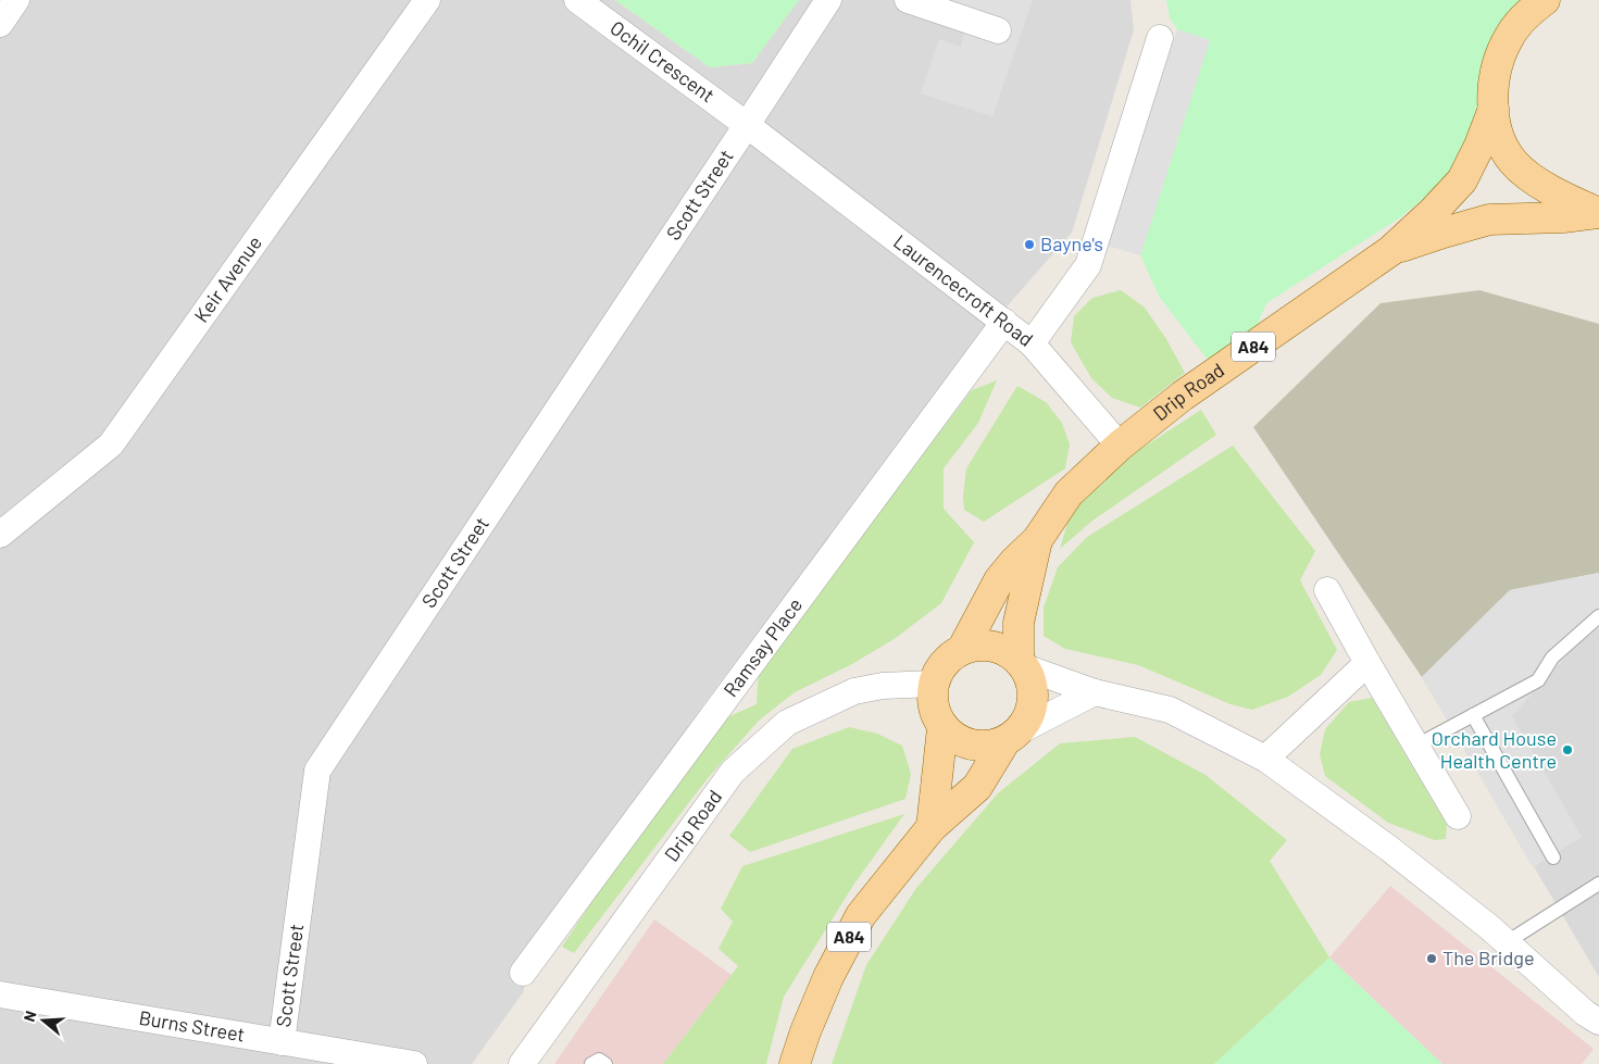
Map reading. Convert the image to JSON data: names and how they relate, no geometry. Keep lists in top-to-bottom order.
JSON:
{
  "streets": {
    "main road": ["A84", "Drip Road"],
    "street": [
      "Ochil Crescent",
      "Scott Street",
      "Keir Avenue",
      "Laurencecroft Road",
      "Ramsay Place",
      "Burns Street"
    ]
  },
  "crossings": [
    ["Ochil Crescent", "Scott Street"],
    ["Ochil Crescent", "Laurencecroft Road"],
    ["Scott Street", "Laurencecroft Road"],
    ["Scott Street", "Burns Street"],
    ["Laurencecroft Road", "Ramsay Place"],
    ["A84", "Drip Road"]
  ],
  "places": ["Bayne's", "Orchard House Health Centre", "The Bridge"],
  "north": "left"
}
